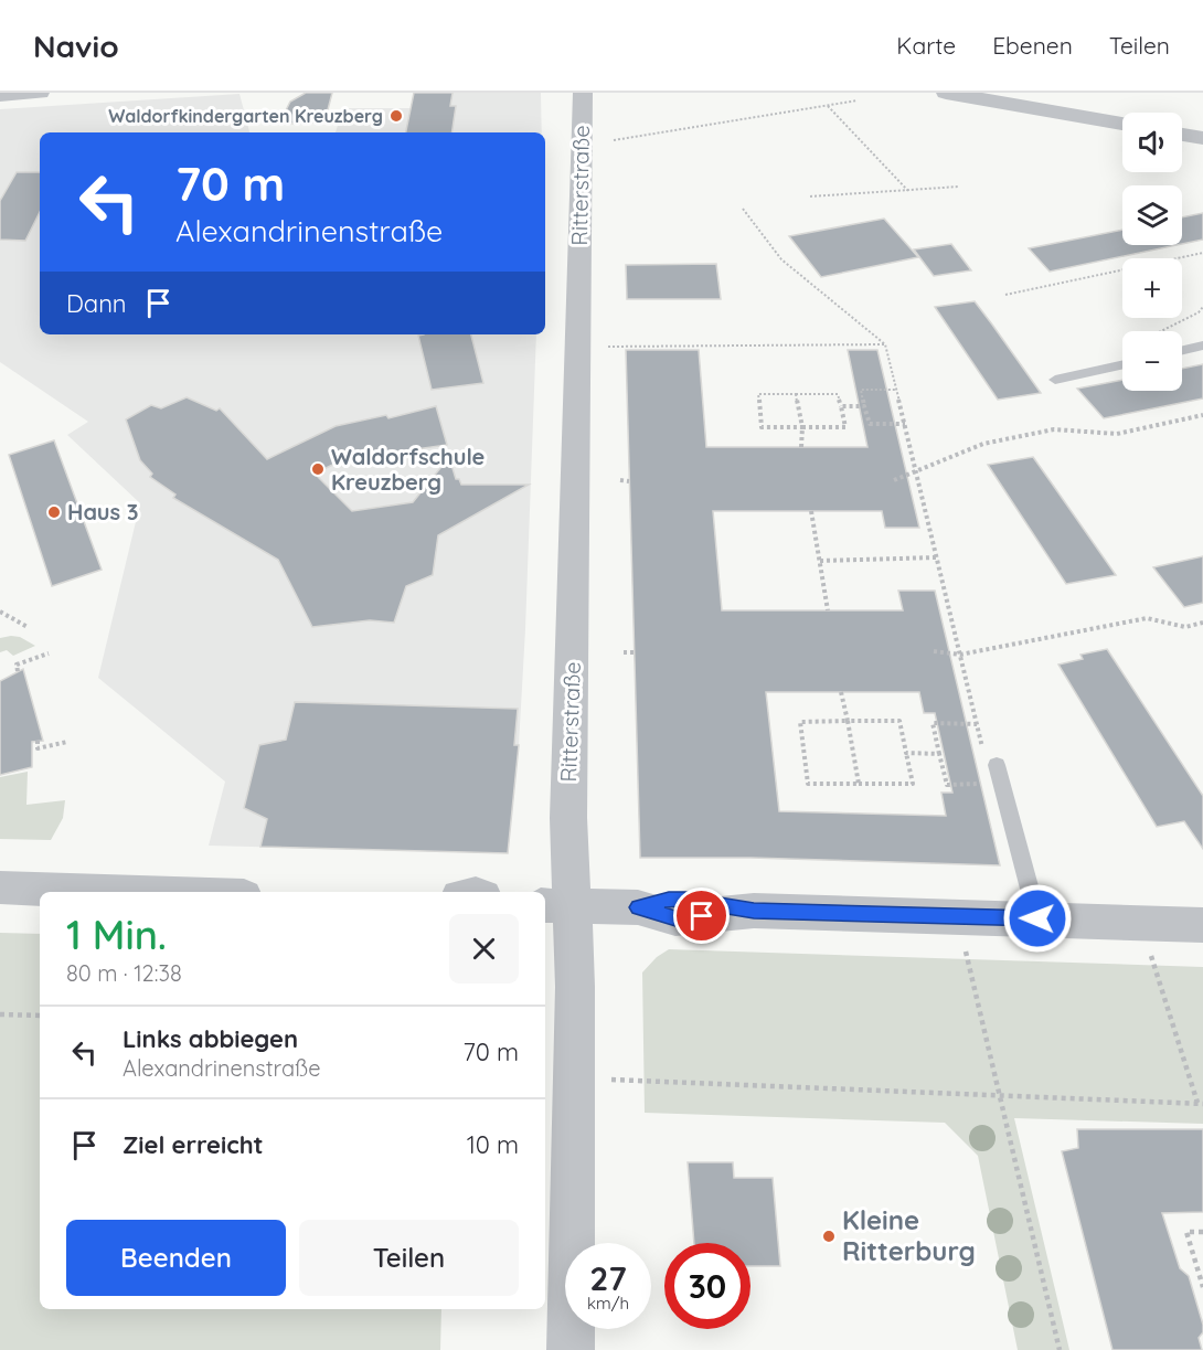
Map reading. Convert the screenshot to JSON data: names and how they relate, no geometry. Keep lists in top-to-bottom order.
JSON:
{
  "streets": {
    "street": ["Ritterstraße"]
  },
  "places": [
    "Waldorfkindergarten Kreuzberg",
    "Waldorfschule Kreuzberg",
    "Haus 3",
    "Kleine Ritterburg"
  ],
  "page": {
    "header": "Navio",
    "nav": ["Karte", "Ebenen", "Teilen"],
    "map_buttons": ["+", "−"],
    "turn": ["70 m", "Alexandrinenstraße"],
    "then": "Dann",
    "heading": ["1 Min.", "80 m · 12:38"],
    "list": [
      {
        "name": "Links abbiegen",
        "note": "Alexandrinenstraße",
        "value": "70 m"
      },
      {
        "name": "Ziel erreicht",
        "value": "10 m"
      }
    ],
    "buttons": ["Beenden", "Teilen"],
    "speed": "27 km/h",
    "limit": "30"
  }
}
